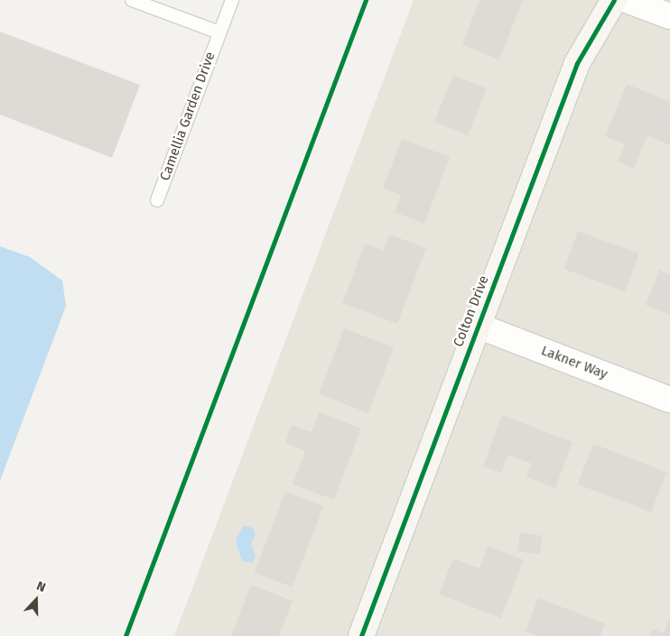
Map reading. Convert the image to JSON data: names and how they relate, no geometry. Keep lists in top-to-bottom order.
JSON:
{
  "streets": {
    "street": ["Colton Drive", "Lakner Way"],
    "lane": ["Camellia Garden Drive"]
  },
  "crossings": [
    ["Colton Drive", "Lakner Way"]
  ],
  "north": "top"
}
